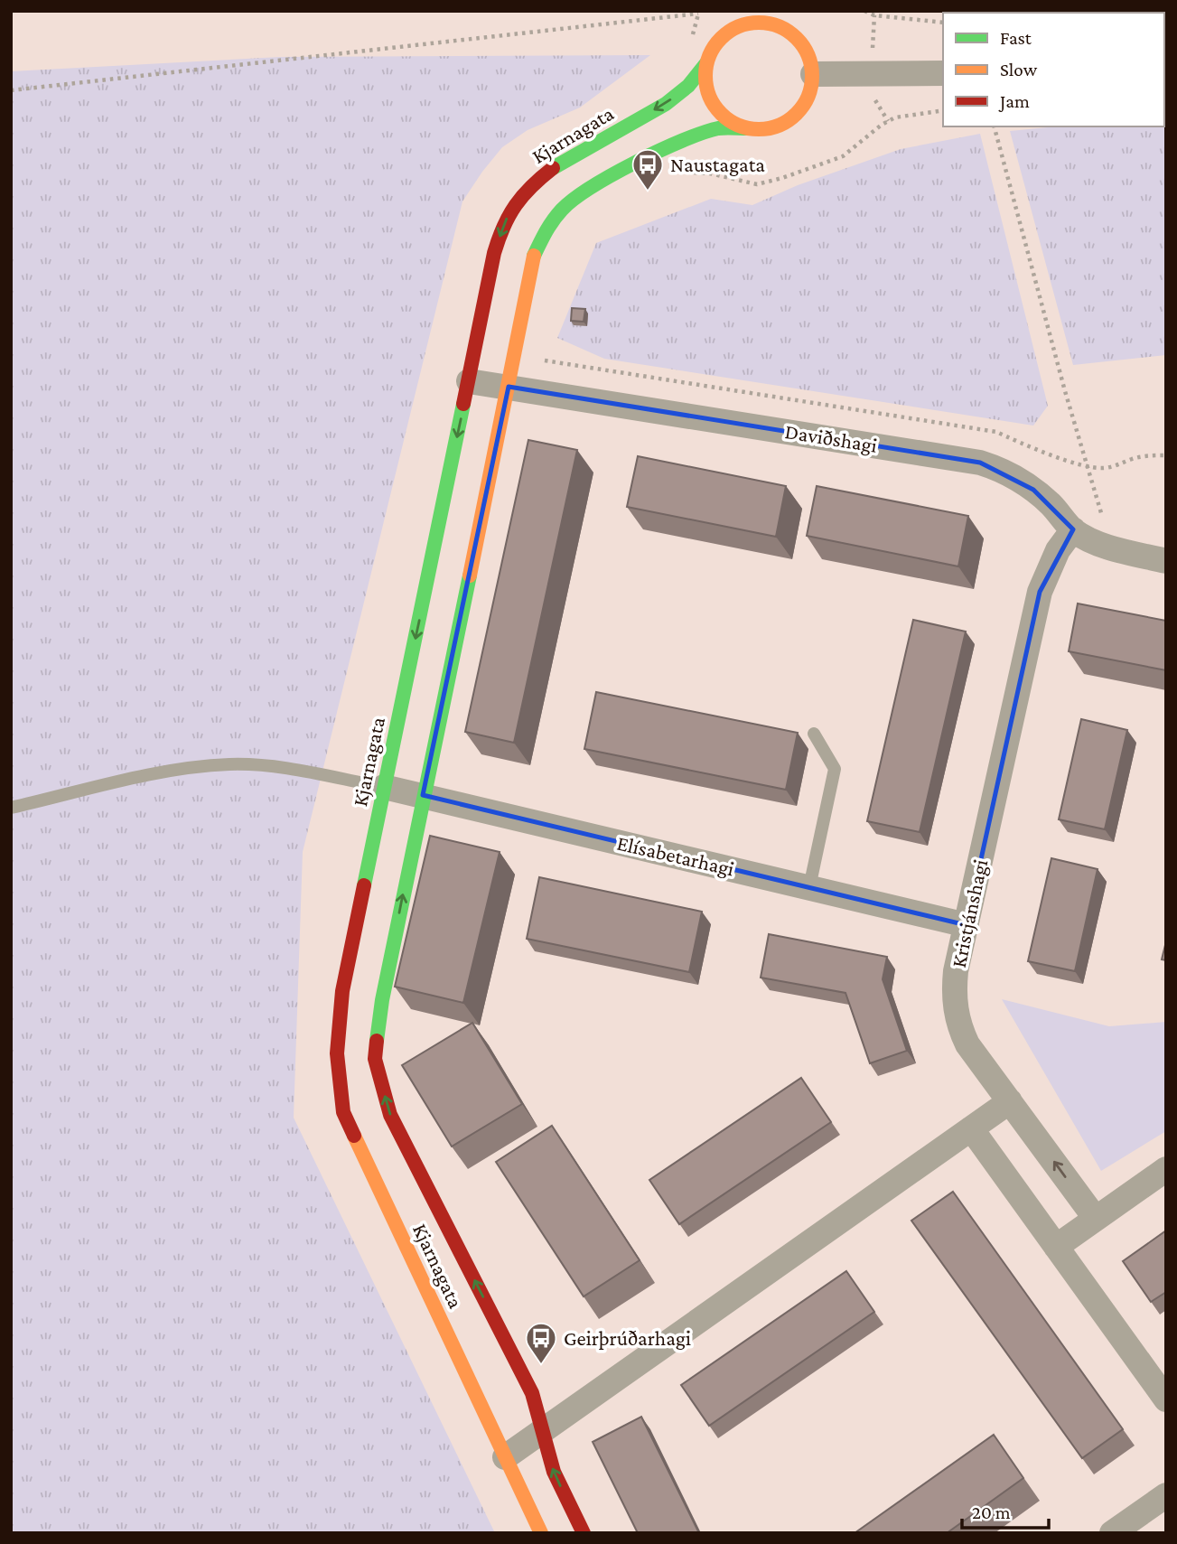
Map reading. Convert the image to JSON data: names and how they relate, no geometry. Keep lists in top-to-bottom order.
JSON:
{
  "streets": {
    "street": [
      "Kjarnagata",
      "Daviðshagi",
      "Elísabetarhagi",
      "Kristjánshagi"
    ]
  },
  "crossings": [
    ["Kjarnagata", "Daviðshagi"],
    ["Kjarnagata", "Elísabetarhagi"],
    ["Daviðshagi", "Kristjánshagi"],
    ["Elísabetarhagi", "Kristjánshagi"]
  ],
  "places": {
    "bus stop": ["Naustagata", "Geirþrúðarhagi"]
  },
  "legend": ["Fast", "Slow", "Jam"],
  "scale_bar": "20 m"
}
